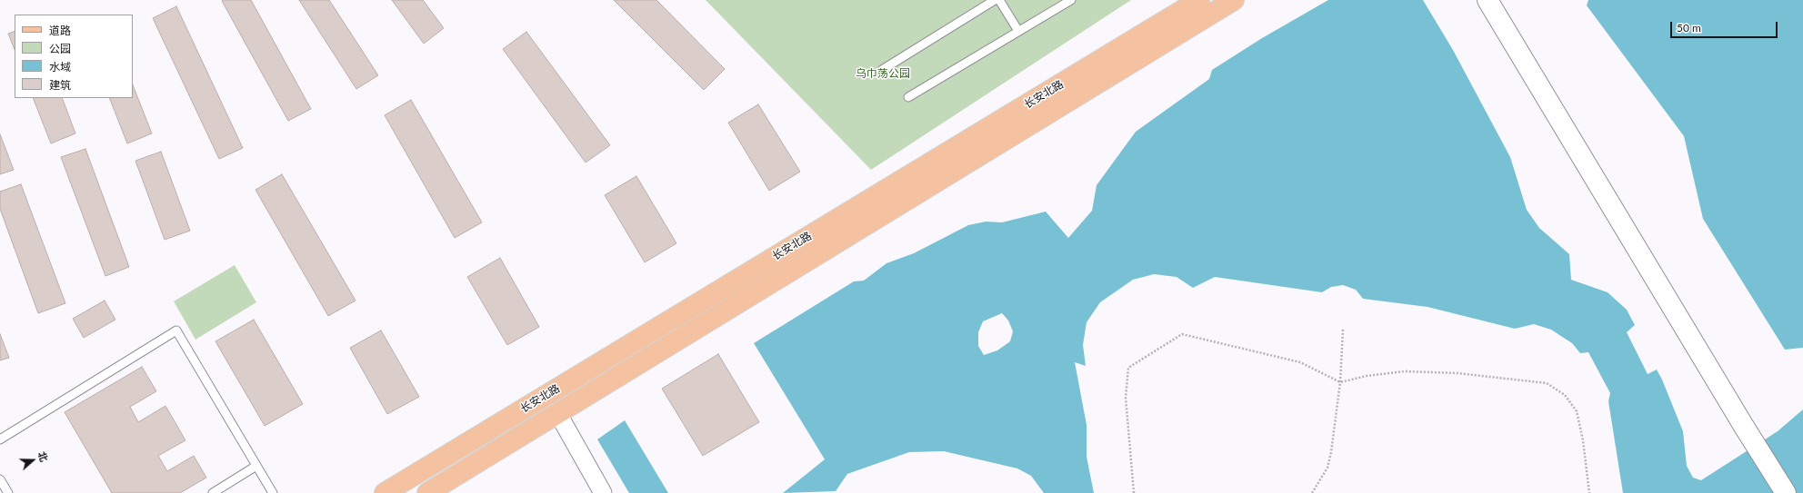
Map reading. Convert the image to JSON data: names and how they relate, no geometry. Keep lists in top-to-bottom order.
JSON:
{
  "streets": {
    "main road": ["长安北路"]
  },
  "parks": ["乌巾荡公园"],
  "legend": [
    "道路",
    "公园",
    "水域",
    "建筑"
  ],
  "scale_bar": "50 m",
  "north": "right"
}
